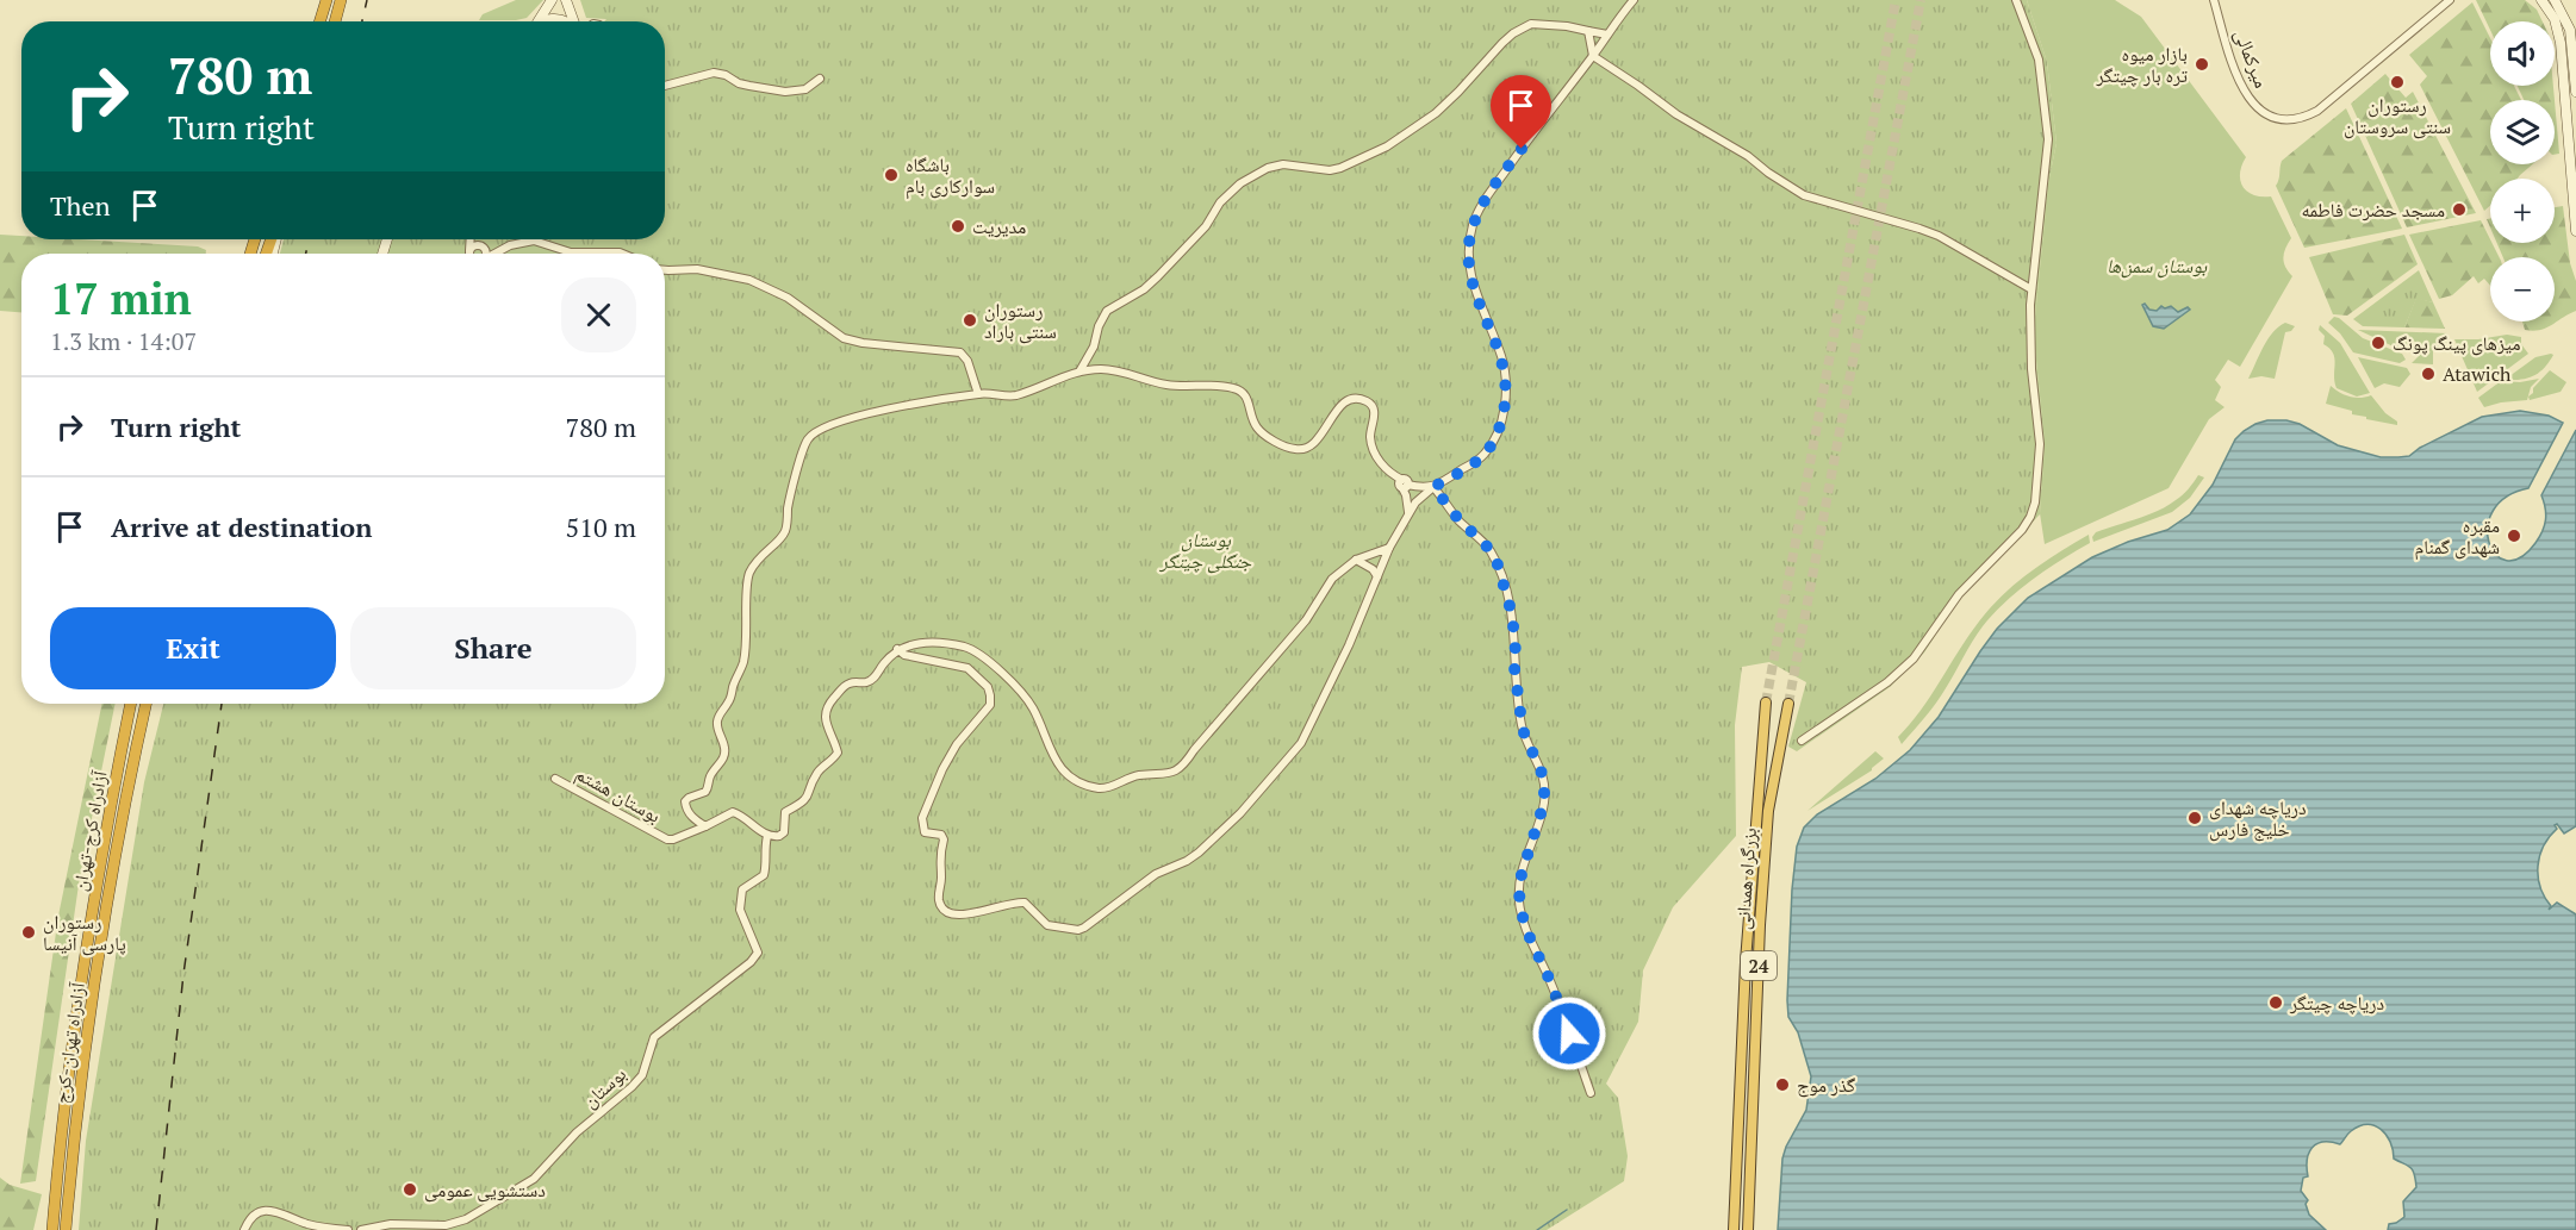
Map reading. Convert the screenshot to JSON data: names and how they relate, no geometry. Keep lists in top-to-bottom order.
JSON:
{
  "streets": {
    "highway": [
      "آزادراه کرج-تهران",
      "بزرگراه همدانی",
      "24",
      "آزادراه تهران-کرج"
    ],
    "street": ["میرکمالی", "بوستان هشتم", "بوستان"]
  },
  "crossings": [
    ["بوستان هشتم", "بوستان"]
  ],
  "parks": ["بوستان سمن‌ها", "بوستان جنگلی چیتگر"],
  "places": [
    "بازار میوه تره بار چیتگر",
    "رستوران سنتی سروستان",
    "باشگاه سوارکاری بام",
    "مسجد حضرت فاطمه",
    "مدیریت",
    "رستوران سنتی باراد",
    "میزهای پینگ پونگ",
    "Atawich",
    "مقبره شهدای گمنام",
    "دریاچه شهدای خلیج فارس",
    "رستوران پارسی آنیسا",
    "دریاچه چیتگر",
    "گذر موج",
    "دستشویی عمومی"
  ],
  "page": {
    "map_buttons": ["+", "−"],
    "turn": ["780 m", "Turn right"],
    "then": "Then",
    "heading": ["17 min", "1.3 km · 14:07"],
    "list": [
      {
        "name": "Turn right",
        "value": "780 m"
      },
      {
        "name": "Arrive at destination",
        "value": "510 m"
      }
    ],
    "buttons": ["Exit", "Share"]
  }
}
